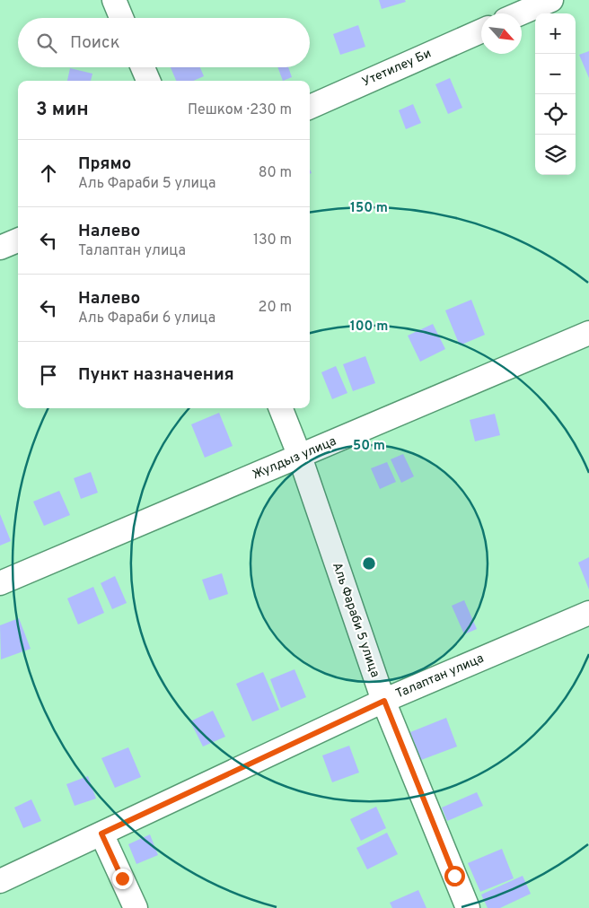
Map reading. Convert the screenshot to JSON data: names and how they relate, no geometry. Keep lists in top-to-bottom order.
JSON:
{
  "streets": {
    "street": [
      "Утетилеу Би",
      "Жулдыз улица",
      "Аль Фараби 5 улица",
      "Талаптан улица"
    ]
  },
  "crossings": [
    ["Жулдыз улица", "Аль Фараби 5 улица"],
    ["Аль Фараби 5 улица", "Талаптан улица"]
  ],
  "north": "bottom right",
  "page": {
    "map_buttons": ["+", "−"],
    "search": "Поиск",
    "heading": ["3 мин", "Пешком · 230 m"],
    "list": [
      ["Прямо", "Аль Фараби 5 улица", "80 m"],
      ["Налево", "Талаптан улица", "130 m"],
      ["Налево", "Аль Фараби 6 улица", "20 m"],
      "Пункт назначения"
    ]
  },
  "rings": ["150 m", "100 m", "50 m"]
}
